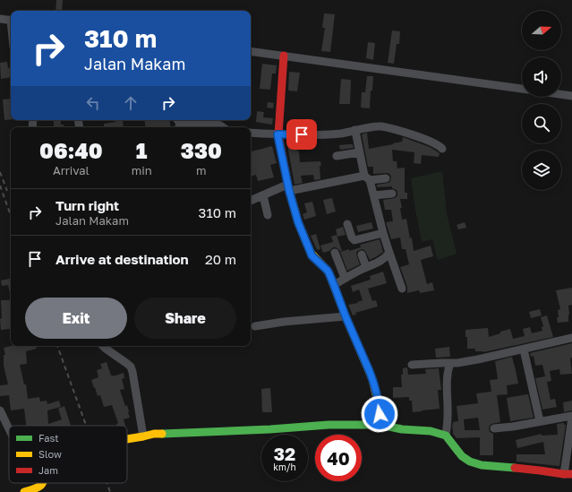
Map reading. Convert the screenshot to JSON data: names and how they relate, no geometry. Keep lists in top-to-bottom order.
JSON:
{
  "legend": ["Fast", "Slow", "Jam"],
  "north": "right",
  "page": {
    "turn": ["310 m", "Jalan Makam"],
    "eta": [
      "06:40",
      "Arrival",
      "1",
      "min",
      "330",
      "m"
    ],
    "list": [
      {
        "name": "Turn right",
        "note": "Jalan Makam",
        "value": "310 m"
      },
      {
        "name": "Arrive at destination",
        "value": "20 m"
      }
    ],
    "buttons": ["Exit", "Share"],
    "speed": "32 km/h",
    "limit": "40"
  }
}
